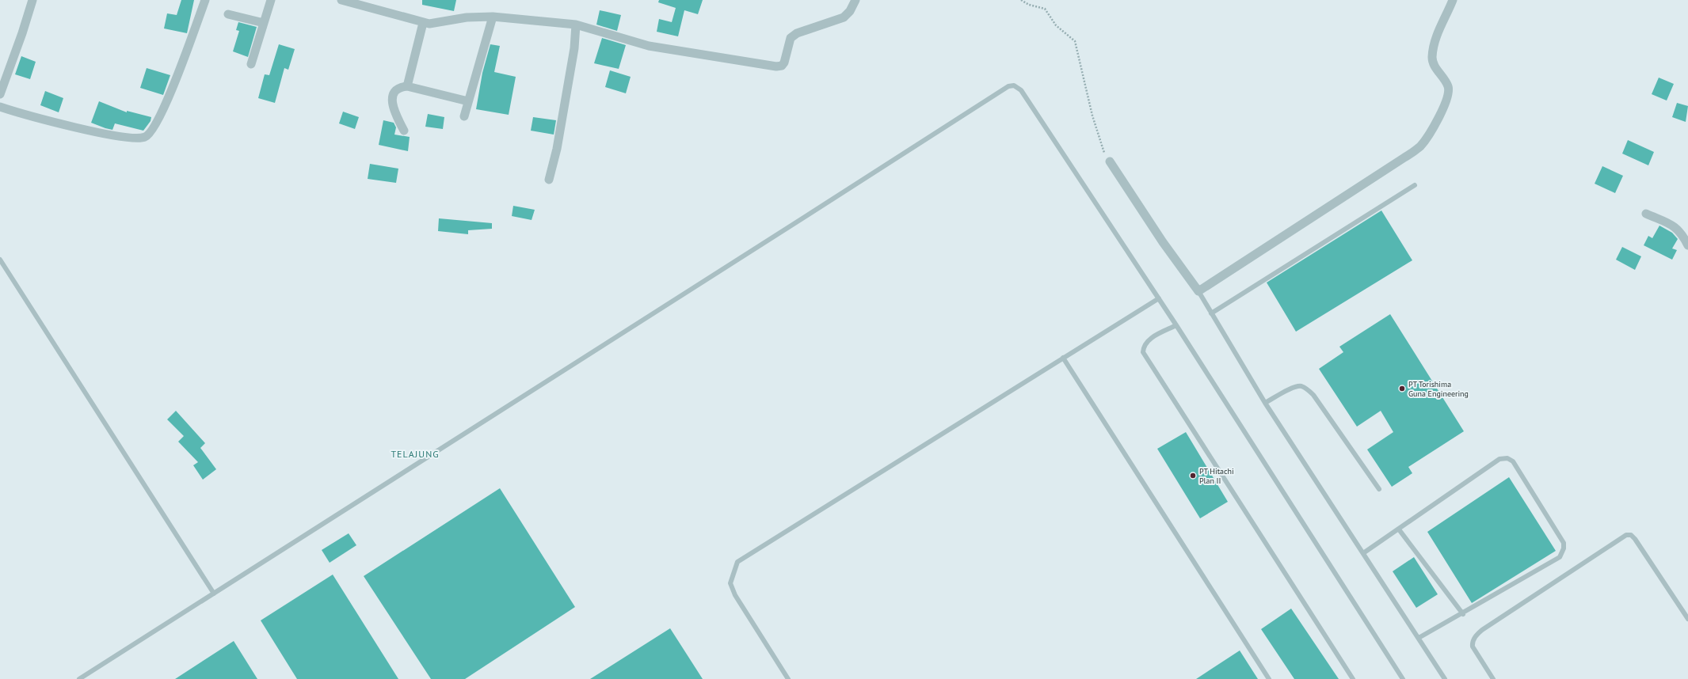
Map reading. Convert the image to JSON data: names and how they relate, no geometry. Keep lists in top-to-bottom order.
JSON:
{
  "districts": ["TELAJUNG"],
  "places": ["PT Torishima Guna Engineering", "PT Hitachi Plan II"]
}
